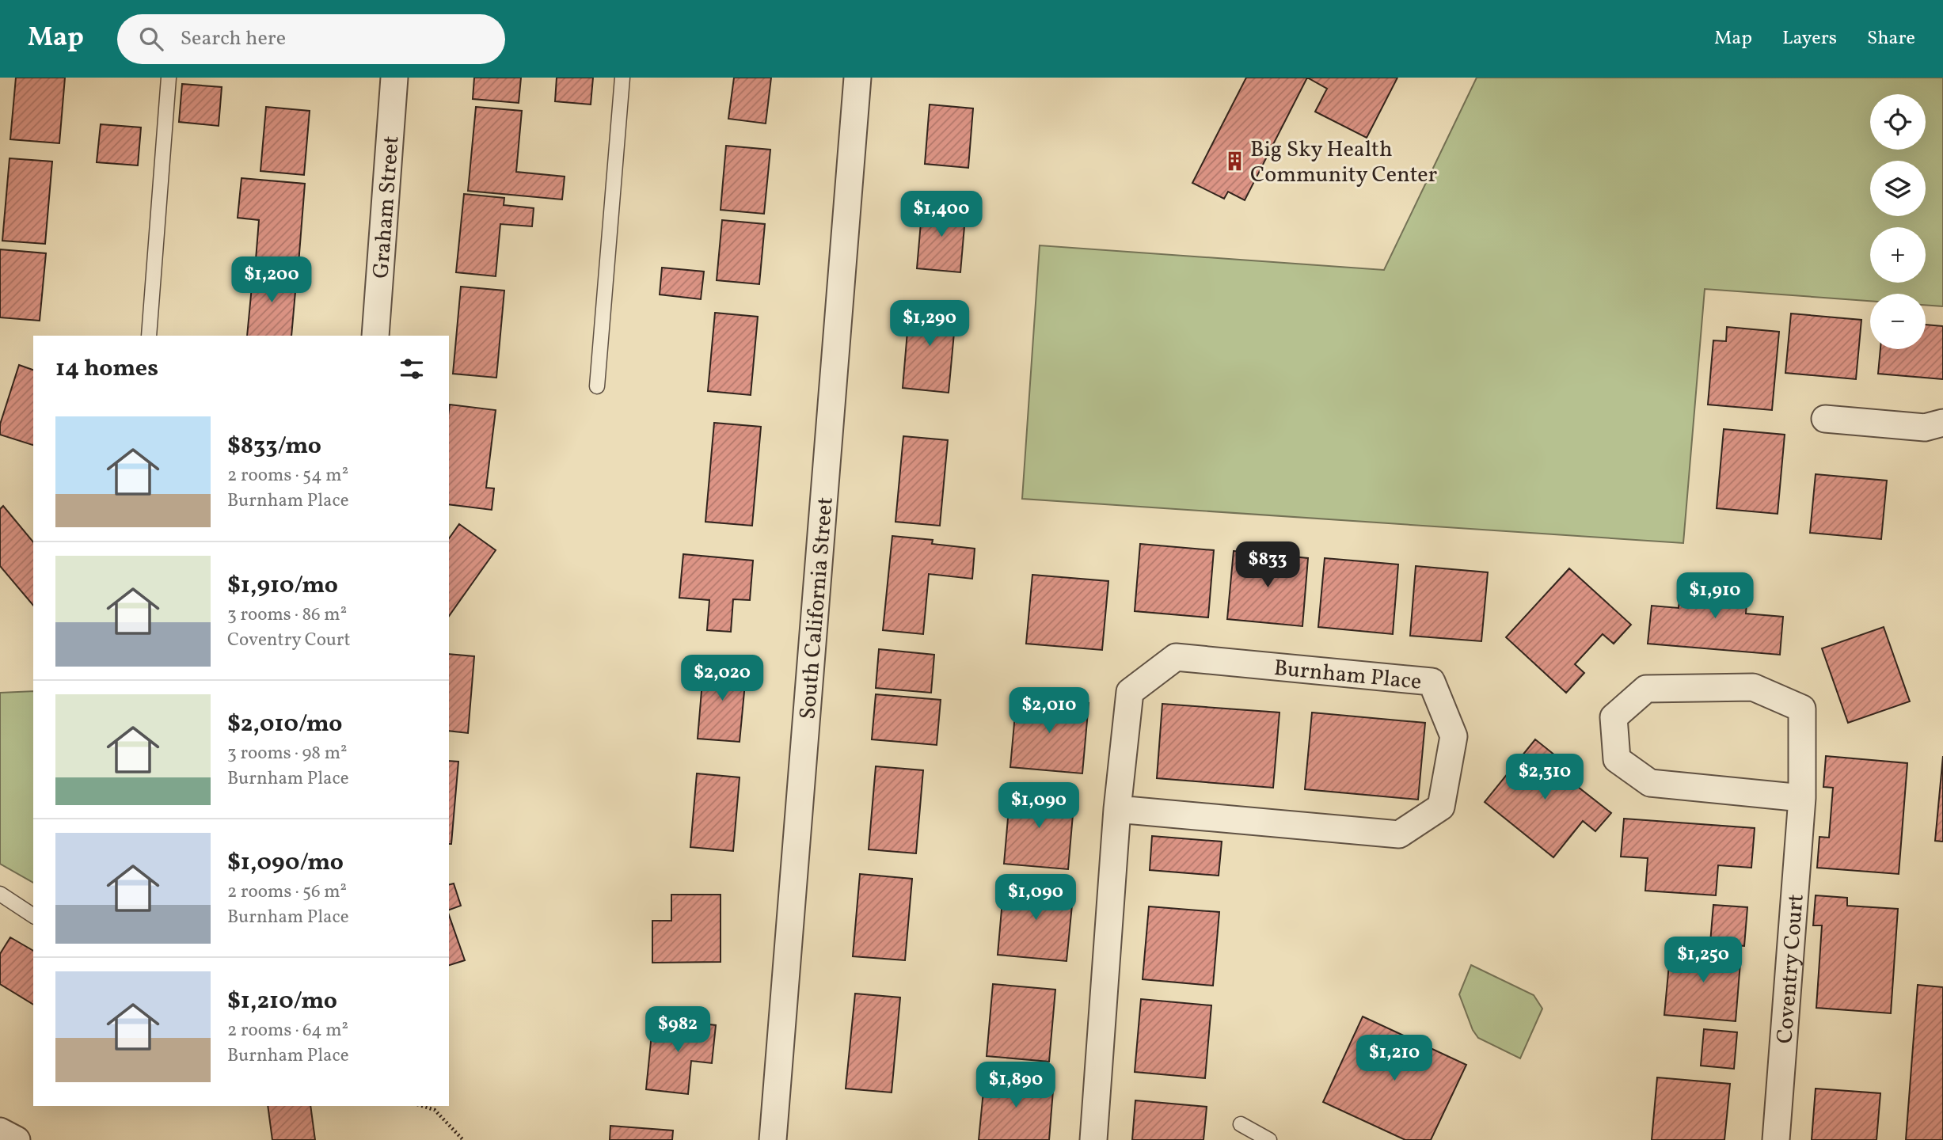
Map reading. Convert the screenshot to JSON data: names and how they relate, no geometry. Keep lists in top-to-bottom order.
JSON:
{
  "streets": {
    "street": [
      "Graham Street",
      "South California Street",
      "Burnham Place",
      "Coventry Court"
    ]
  },
  "places": {
    "building": ["Big Sky Health Community Center"]
  },
  "page": {
    "header": "Map",
    "search": "Search here",
    "nav": ["Map", "Layers", "Share"],
    "map_buttons": ["+", "−"],
    "price": [
      "$1,400",
      "$1,200",
      "$1,290",
      "$833",
      "$1,910",
      "$2,020",
      "$2,010",
      "$2,310",
      "$1,090",
      "$1,090",
      "$1,250",
      "$982",
      "$1,210",
      "$1,890"
    ],
    "heading": "14 homes",
    "list": [
      {
        "name": "$833/mo",
        "note": "2 rooms · 54 m² · Burnham Place"
      },
      {
        "name": "$1,910/mo",
        "note": "3 rooms · 86 m² · Coventry Court"
      },
      {
        "name": "$2,010/mo",
        "note": "3 rooms · 98 m² · Burnham Place"
      },
      {
        "name": "$1,090/mo",
        "note": "2 rooms · 56 m² · Burnham Place"
      },
      {
        "name": "$1,210/mo",
        "note": "2 rooms · 64 m² · Burnham Place"
      }
    ]
  }
}
